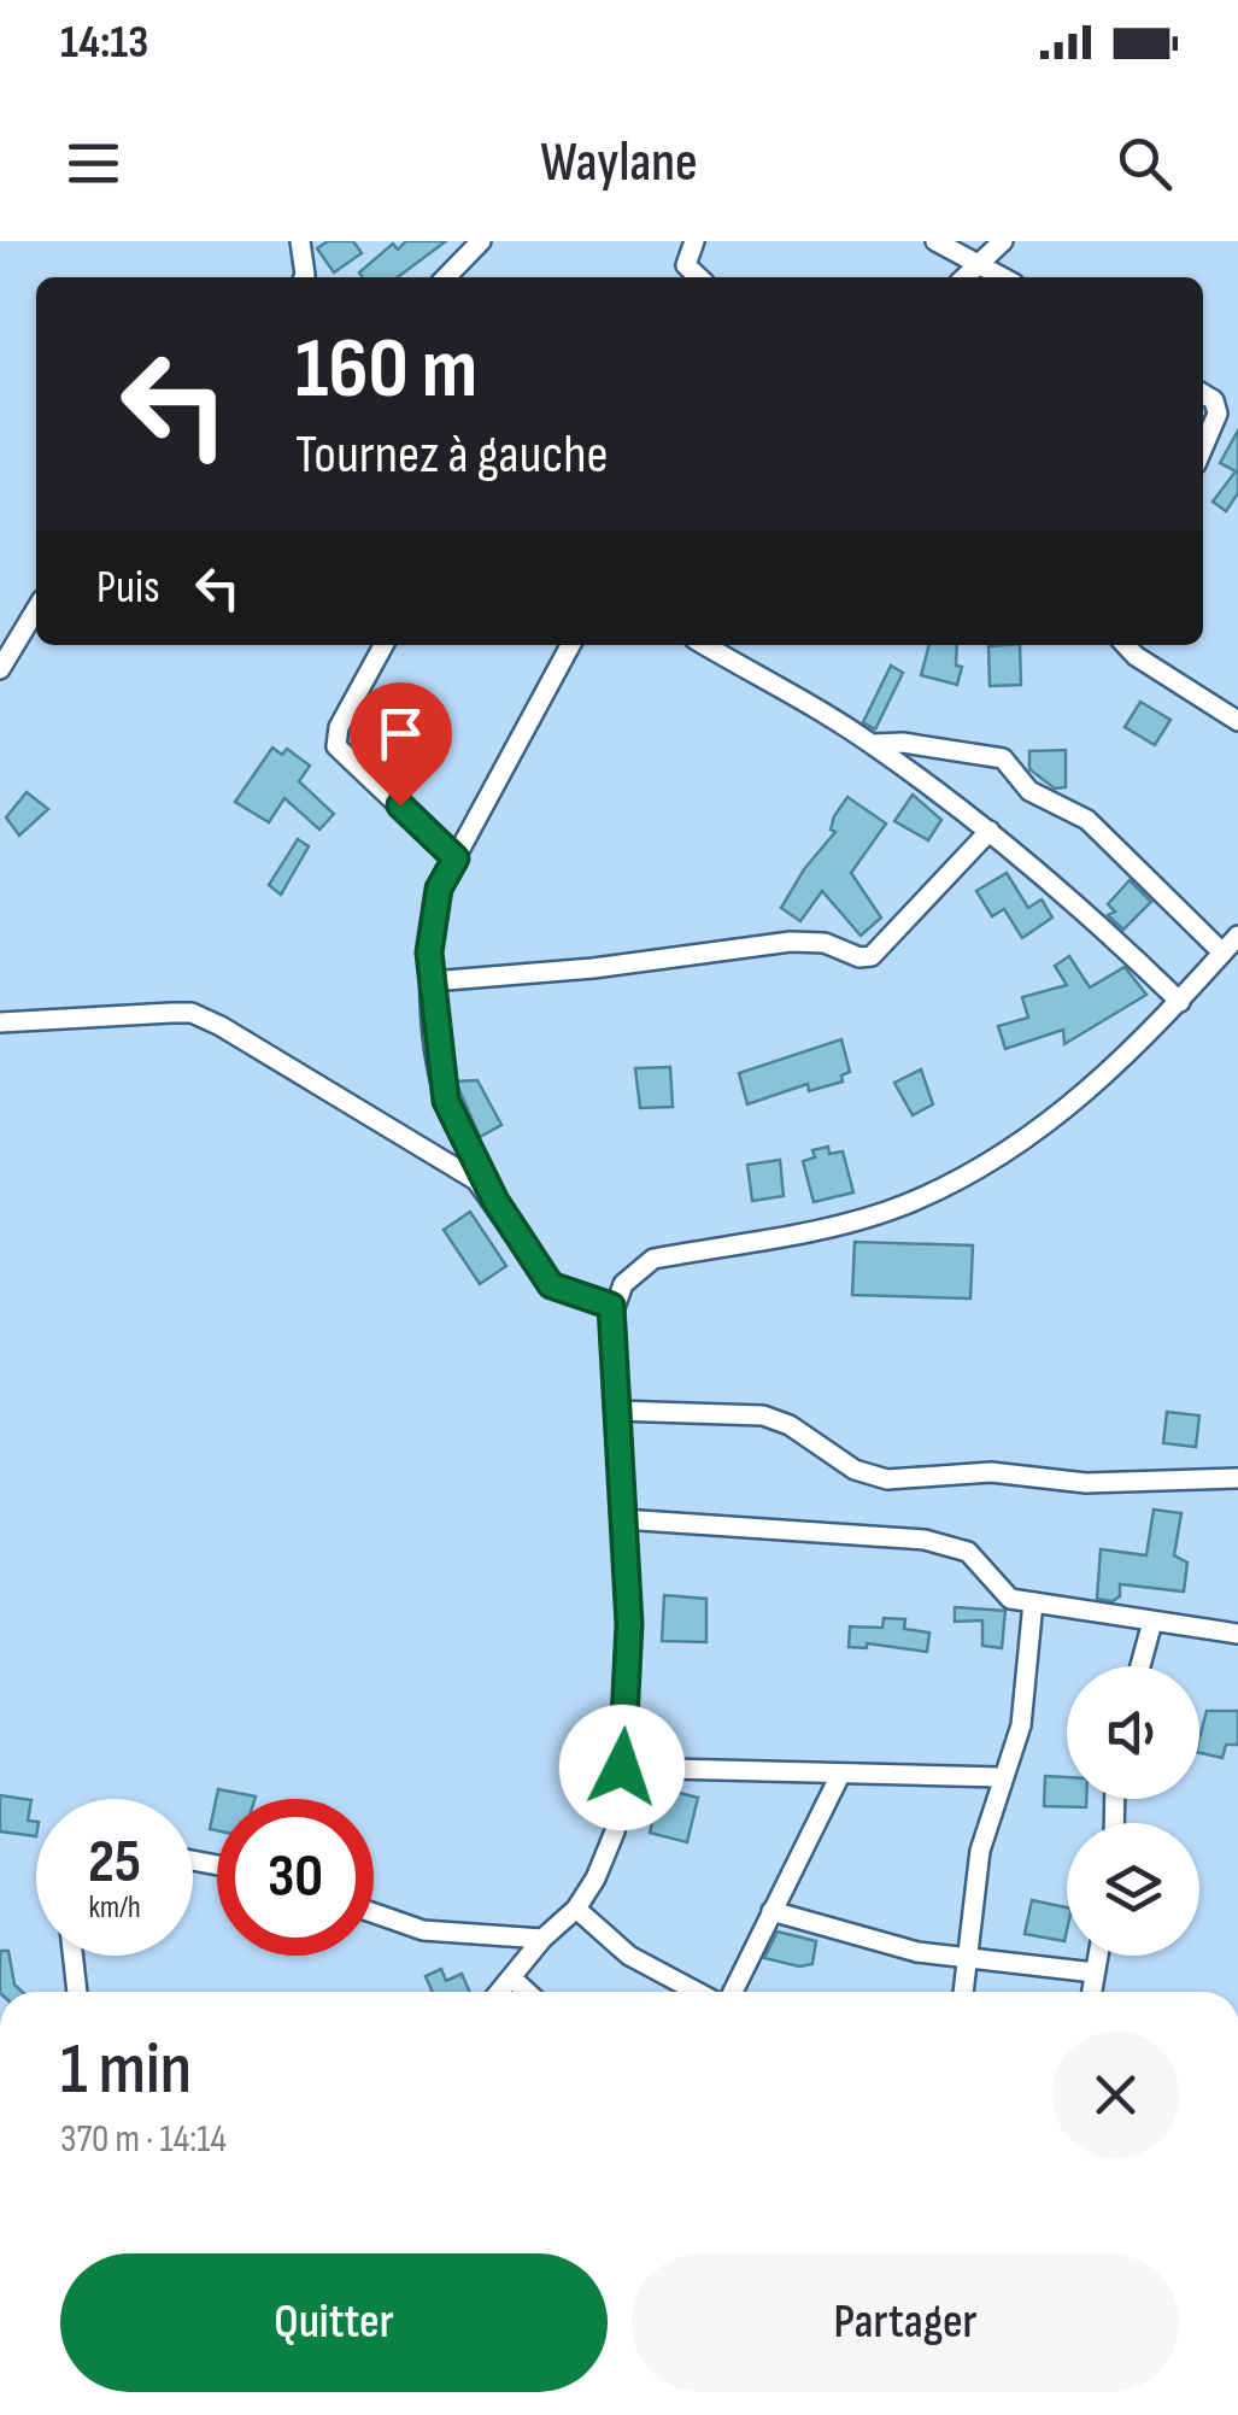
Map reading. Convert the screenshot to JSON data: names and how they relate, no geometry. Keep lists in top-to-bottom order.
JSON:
{
  "page": {
    "status": "14:13",
    "header": "Waylane",
    "turn": ["160 m", "Tournez à gauche"],
    "then": "Puis",
    "speed": "25 km/h",
    "limit": "30",
    "heading": ["1 min", "370 m · 14:14"],
    "buttons": ["Quitter", "Partager"]
  }
}
